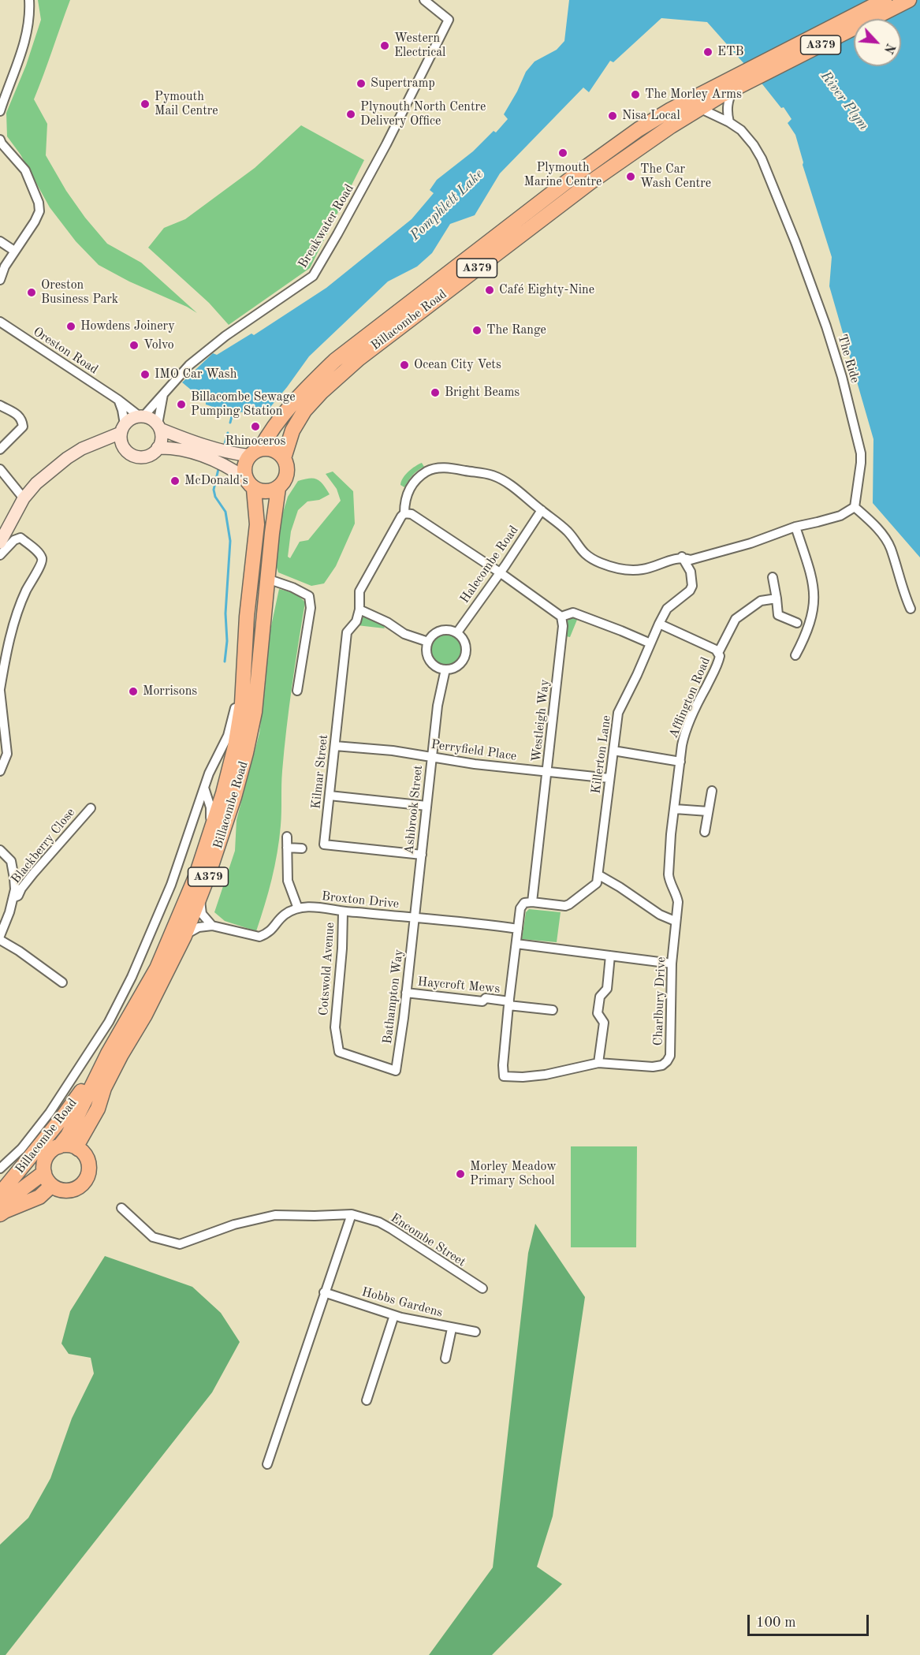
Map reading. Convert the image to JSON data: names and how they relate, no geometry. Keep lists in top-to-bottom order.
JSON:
{
  "streets": {
    "main road": ["A379", "Billacombe Road"],
    "street": [
      "Breakwater Road",
      "Oreston Road",
      "The Ride",
      "Halecombe Road",
      "Afflington Road",
      "Westleigh Way",
      "Perryfield Place",
      "Killerton Lane",
      "Kilmar Street",
      "Ashbrook Street",
      "Blackberry Close",
      "Broxton Drive",
      "Cotswold Avenue",
      "Haycroft Mews",
      "Bathampton Way",
      "Charlbury Drive",
      "Encombe Street",
      "Hobbs Gardens"
    ]
  },
  "crossings": [
    ["A379", "Billacombe Road"],
    ["Breakwater Road", "Oreston Road"],
    ["Billacombe Road", "The Ride"],
    ["Halecombe Road", "Ashbrook Street"],
    ["Afflington Road", "Killerton Lane"],
    ["Afflington Road", "Charlbury Drive"],
    ["Westleigh Way", "Perryfield Place"],
    ["Perryfield Place", "Killerton Lane"],
    ["Perryfield Place", "Kilmar Street"],
    ["Perryfield Place", "Ashbrook Street"],
    ["Kilmar Street", "Ashbrook Street"],
    ["Ashbrook Street", "Broxton Drive"],
    ["Ashbrook Street", "Bathampton Way"],
    ["Broxton Drive", "Cotswold Avenue"],
    ["Broxton Drive", "Bathampton Way"],
    ["Cotswold Avenue", "Bathampton Way"],
    ["Haycroft Mews", "Bathampton Way"],
    ["Haycroft Mews", "Charlbury Drive"]
  ],
  "water": ["River Plym", "Pomphlett Lake"],
  "places": [
    "Western Electrical",
    "ETB",
    "Supertramp",
    "The Morley Arms",
    "Pymouth Mail Centre",
    "Plynouth North Centre Delivery Office",
    "Nisa Local",
    "Plymouth Marine Centre",
    "The Car Wash Centre",
    "Café Eighty-Nine",
    "Oreston Business Park",
    "Howdens Joinery",
    "The Range",
    "Volvo",
    "Ocean City Vets",
    "IMO Car Wash",
    "Bright Beams",
    "Billacombe Sewage Pumping Station",
    "Rhinoceros",
    "McDonald's",
    "Morrisons",
    "Morley Meadow Primary School"
  ],
  "scale_bar": "100 m",
  "north": "bottom right"
}
